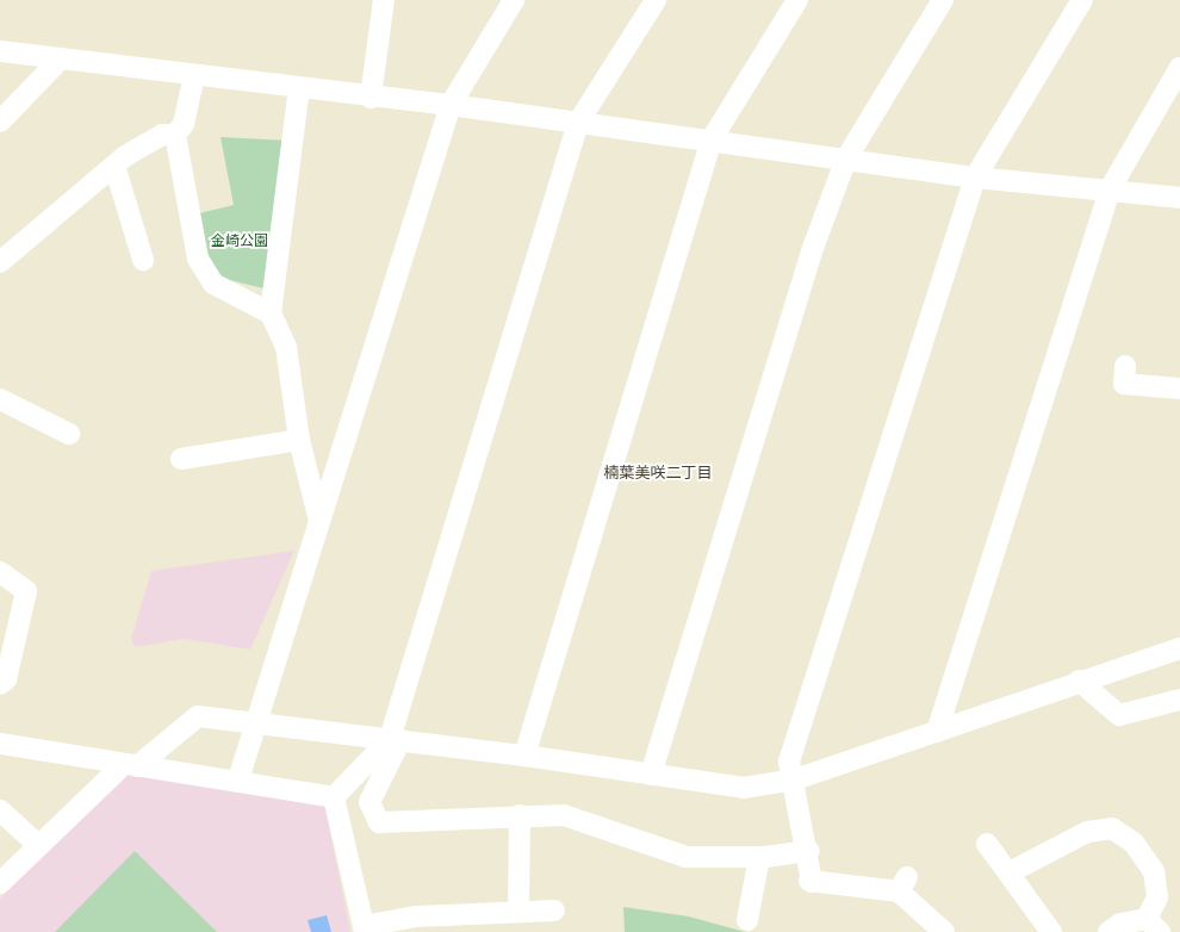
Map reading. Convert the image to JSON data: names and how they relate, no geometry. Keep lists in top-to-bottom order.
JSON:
{
  "districts": ["楠葉美咲二丁目"],
  "parks": ["金崎公園"]
}
